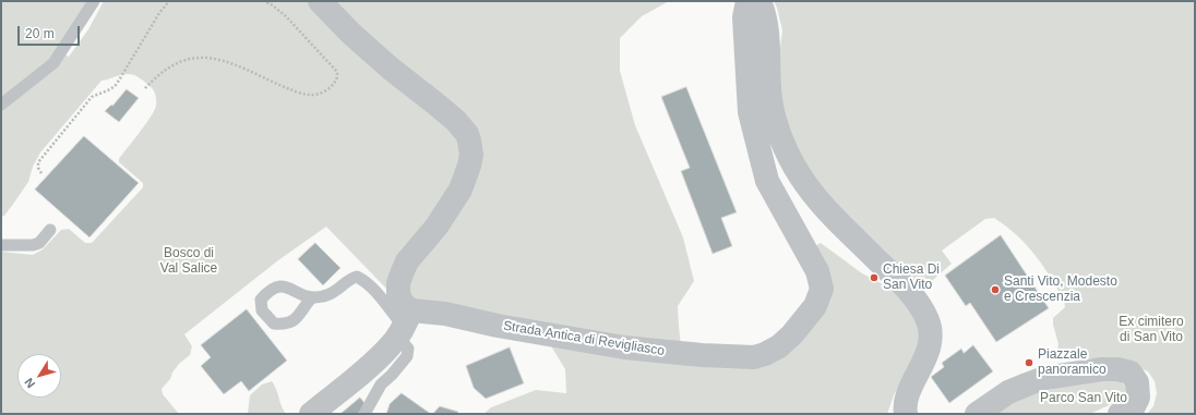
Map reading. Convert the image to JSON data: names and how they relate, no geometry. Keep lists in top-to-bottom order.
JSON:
{
  "streets": {
    "street": ["Strada Antica di Revigliasco"]
  },
  "parks": ["Bosco di Val Salice", "Ex cimitero di San Vito", "Parco San Vito"],
  "places": ["Chiesa Di San Vito", "Santi Vito, Modesto e Crescenzia", "Piazzale panoramico"],
  "scale_bar": "20 m",
  "north": "bottom left"
}
